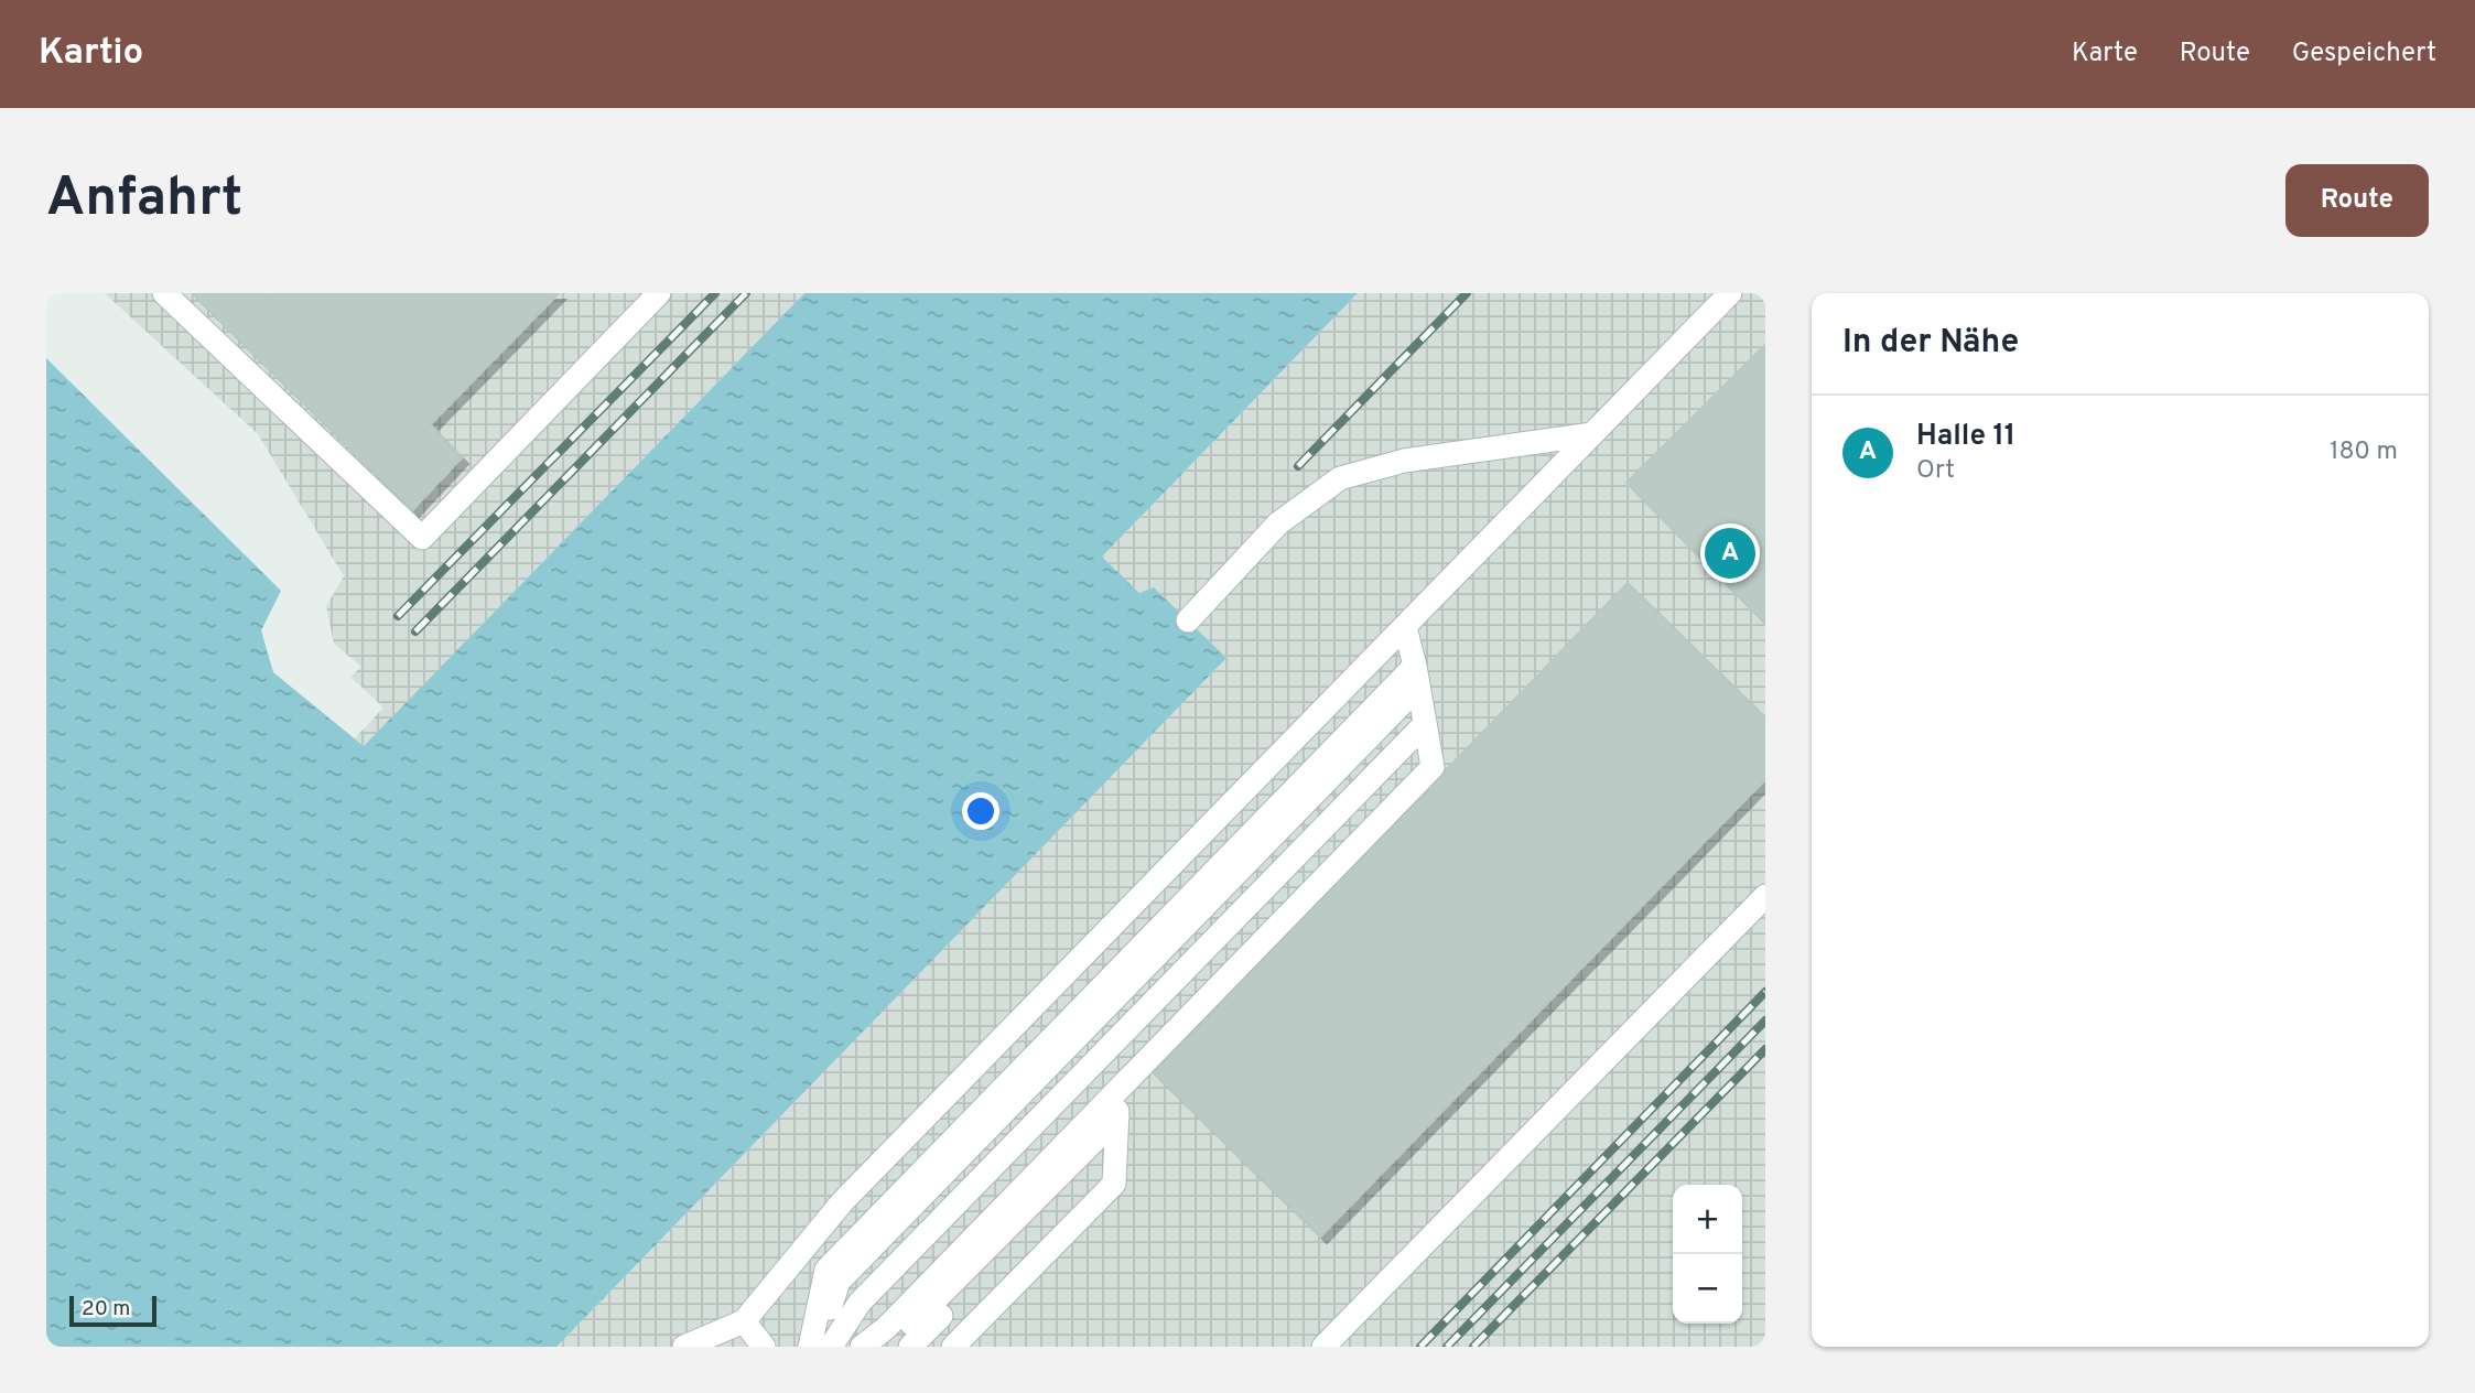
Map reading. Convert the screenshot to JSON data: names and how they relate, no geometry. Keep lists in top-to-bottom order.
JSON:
{
  "scale_bar": "20 m",
  "page": {
    "header": "Kartio",
    "nav": ["Karte", "Route", "Gespeichert"],
    "buttons": "Route",
    "title": "Anfahrt",
    "heading": "In der Nähe",
    "list": [
      {
        "mark": "A",
        "name": "Halle 11",
        "note": "Ort",
        "value": "180 m"
      }
    ],
    "pins": "A",
    "map_buttons": ["+", "−"],
    "scale": "20 m"
  }
}
